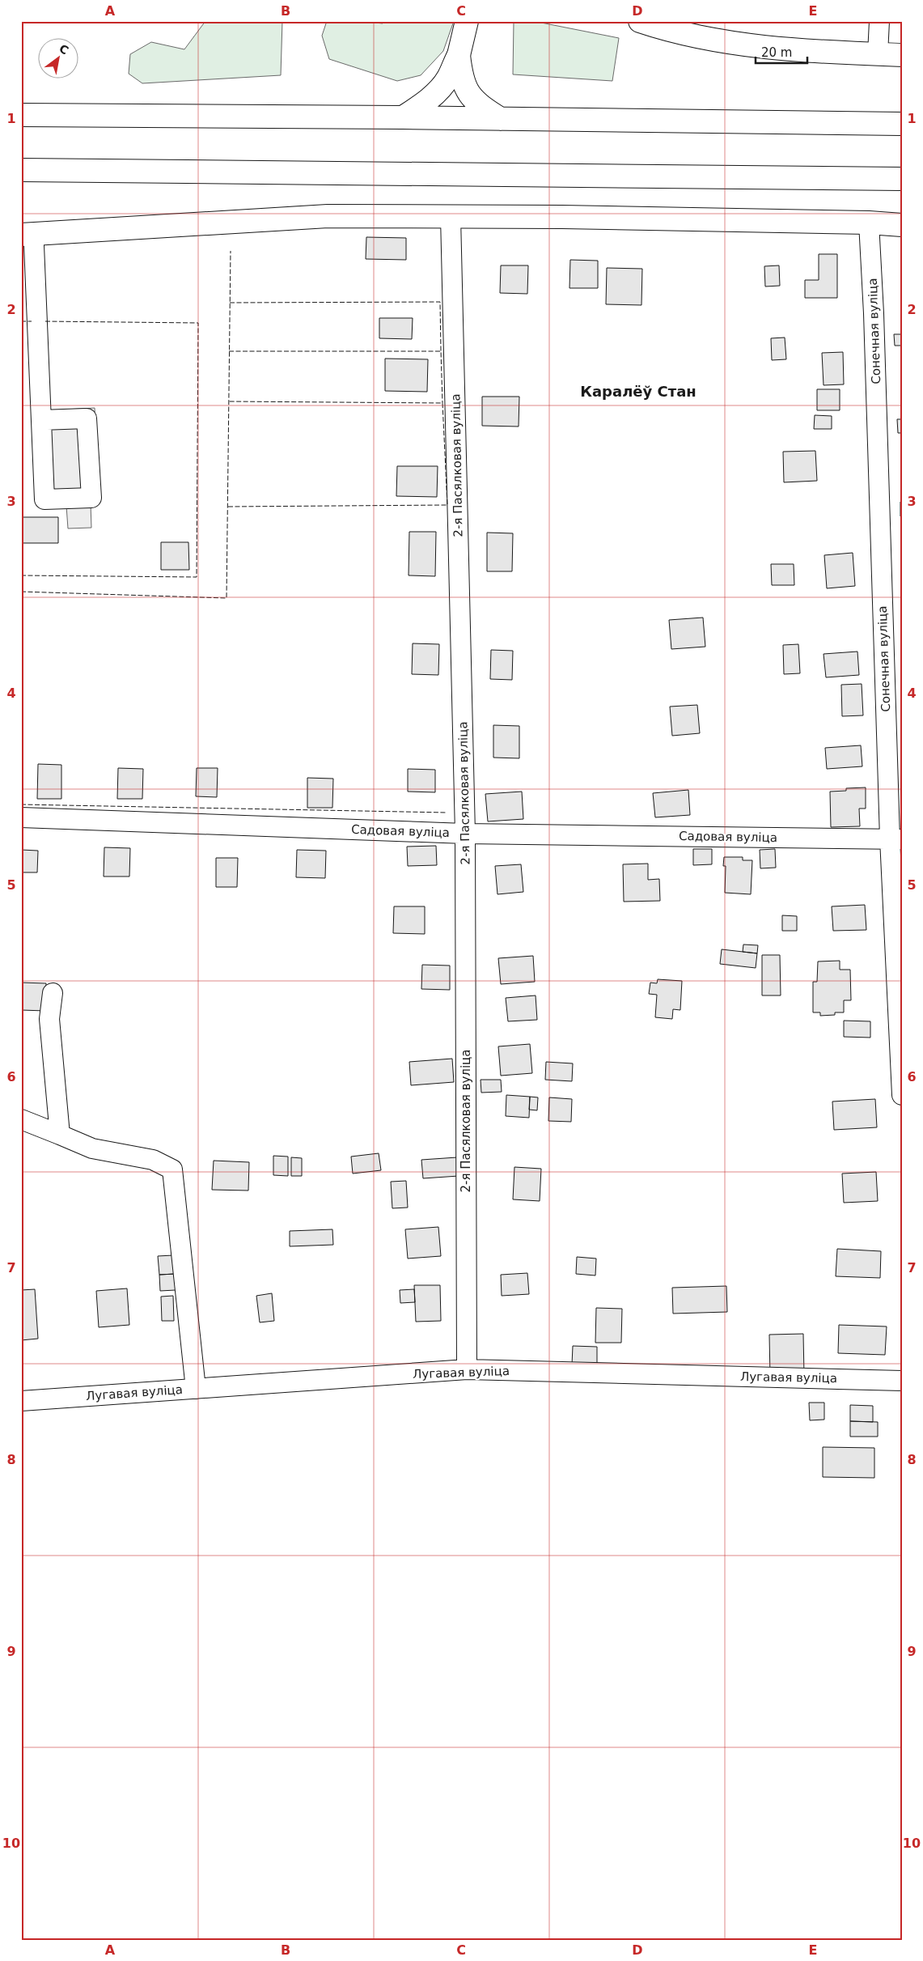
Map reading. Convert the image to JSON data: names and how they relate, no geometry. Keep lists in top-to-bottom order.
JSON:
{
  "streets": {
    "street": [
      "Сонечная вуліца",
      "2-я Пасялковая вуліца",
      "Садовая вуліца",
      "Лугавая вуліца"
    ]
  },
  "crossings": [
    ["Сонечная вуліца", "Садовая вуліца"],
    ["2-я Пасялковая вуліца", "Садовая вуліца"],
    ["2-я Пасялковая вуліца", "Лугавая вуліца"]
  ],
  "districts": ["Каралёў Стан"],
  "scale_bar": "20 m",
  "north": "top right",
  "grid": {
    "columns": [
      "A",
      "B",
      "C",
      "D",
      "E"
    ],
    "rows": [
      "1",
      "2",
      "3",
      "4",
      "5",
      "6",
      "7",
      "8",
      "9",
      "10"
    ]
  }
}
